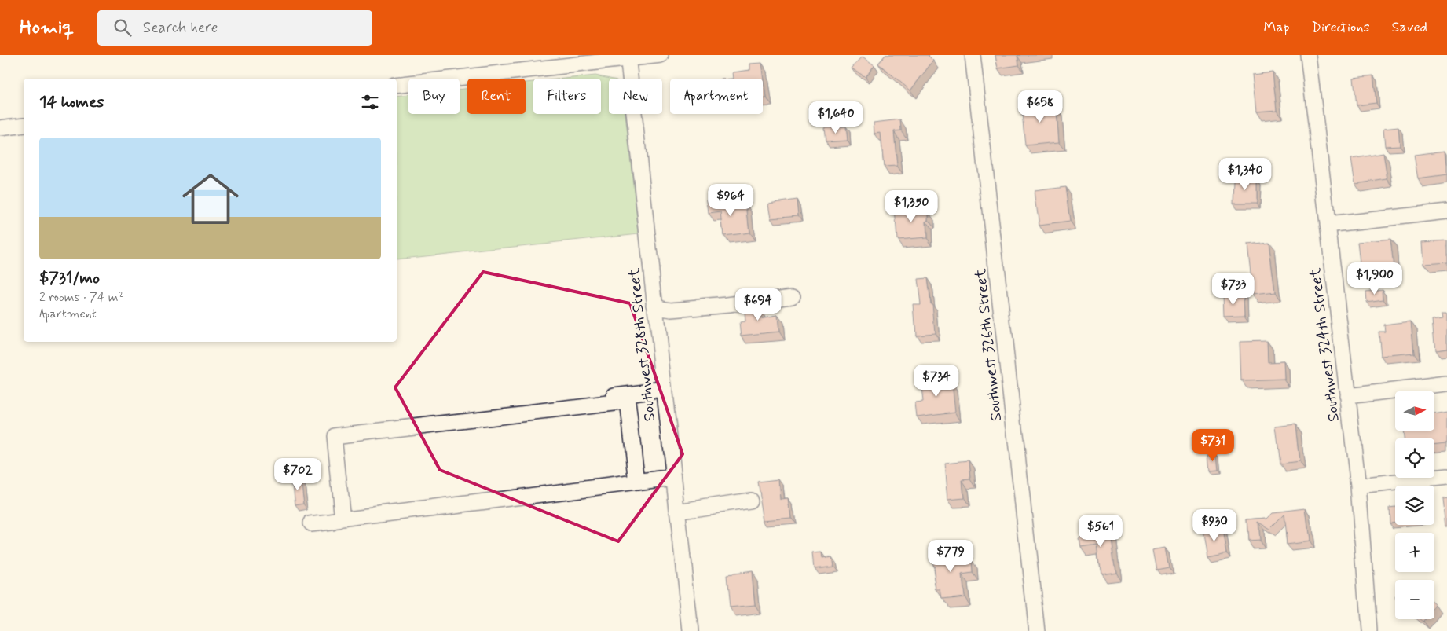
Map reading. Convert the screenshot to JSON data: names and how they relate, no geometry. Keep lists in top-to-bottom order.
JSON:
{
  "streets": {
    "street": ["Southwest 328th Street", "Southwest 326th Street", "Southwest 324th Street"]
  },
  "north": "right",
  "page": {
    "header": "Homiq",
    "search": "Search here",
    "nav": ["Map", "Directions", "Saved"],
    "chip": [
      "Buy",
      "Rent",
      "Filters",
      "New",
      "Apartment"
    ],
    "heading": "14 homes",
    "price": [
      "$658",
      "$1,640",
      "$1,340",
      "$964",
      "$1,350",
      "$1,900",
      "$733",
      "$694",
      "$734",
      "$731",
      "$702",
      "$930",
      "$561",
      "$779"
    ],
    "list": [
      {
        "name": "$731/mo",
        "note": "2 rooms · 74 m² · Apartment"
      }
    ],
    "map_buttons": ["+", "−"]
  }
}
